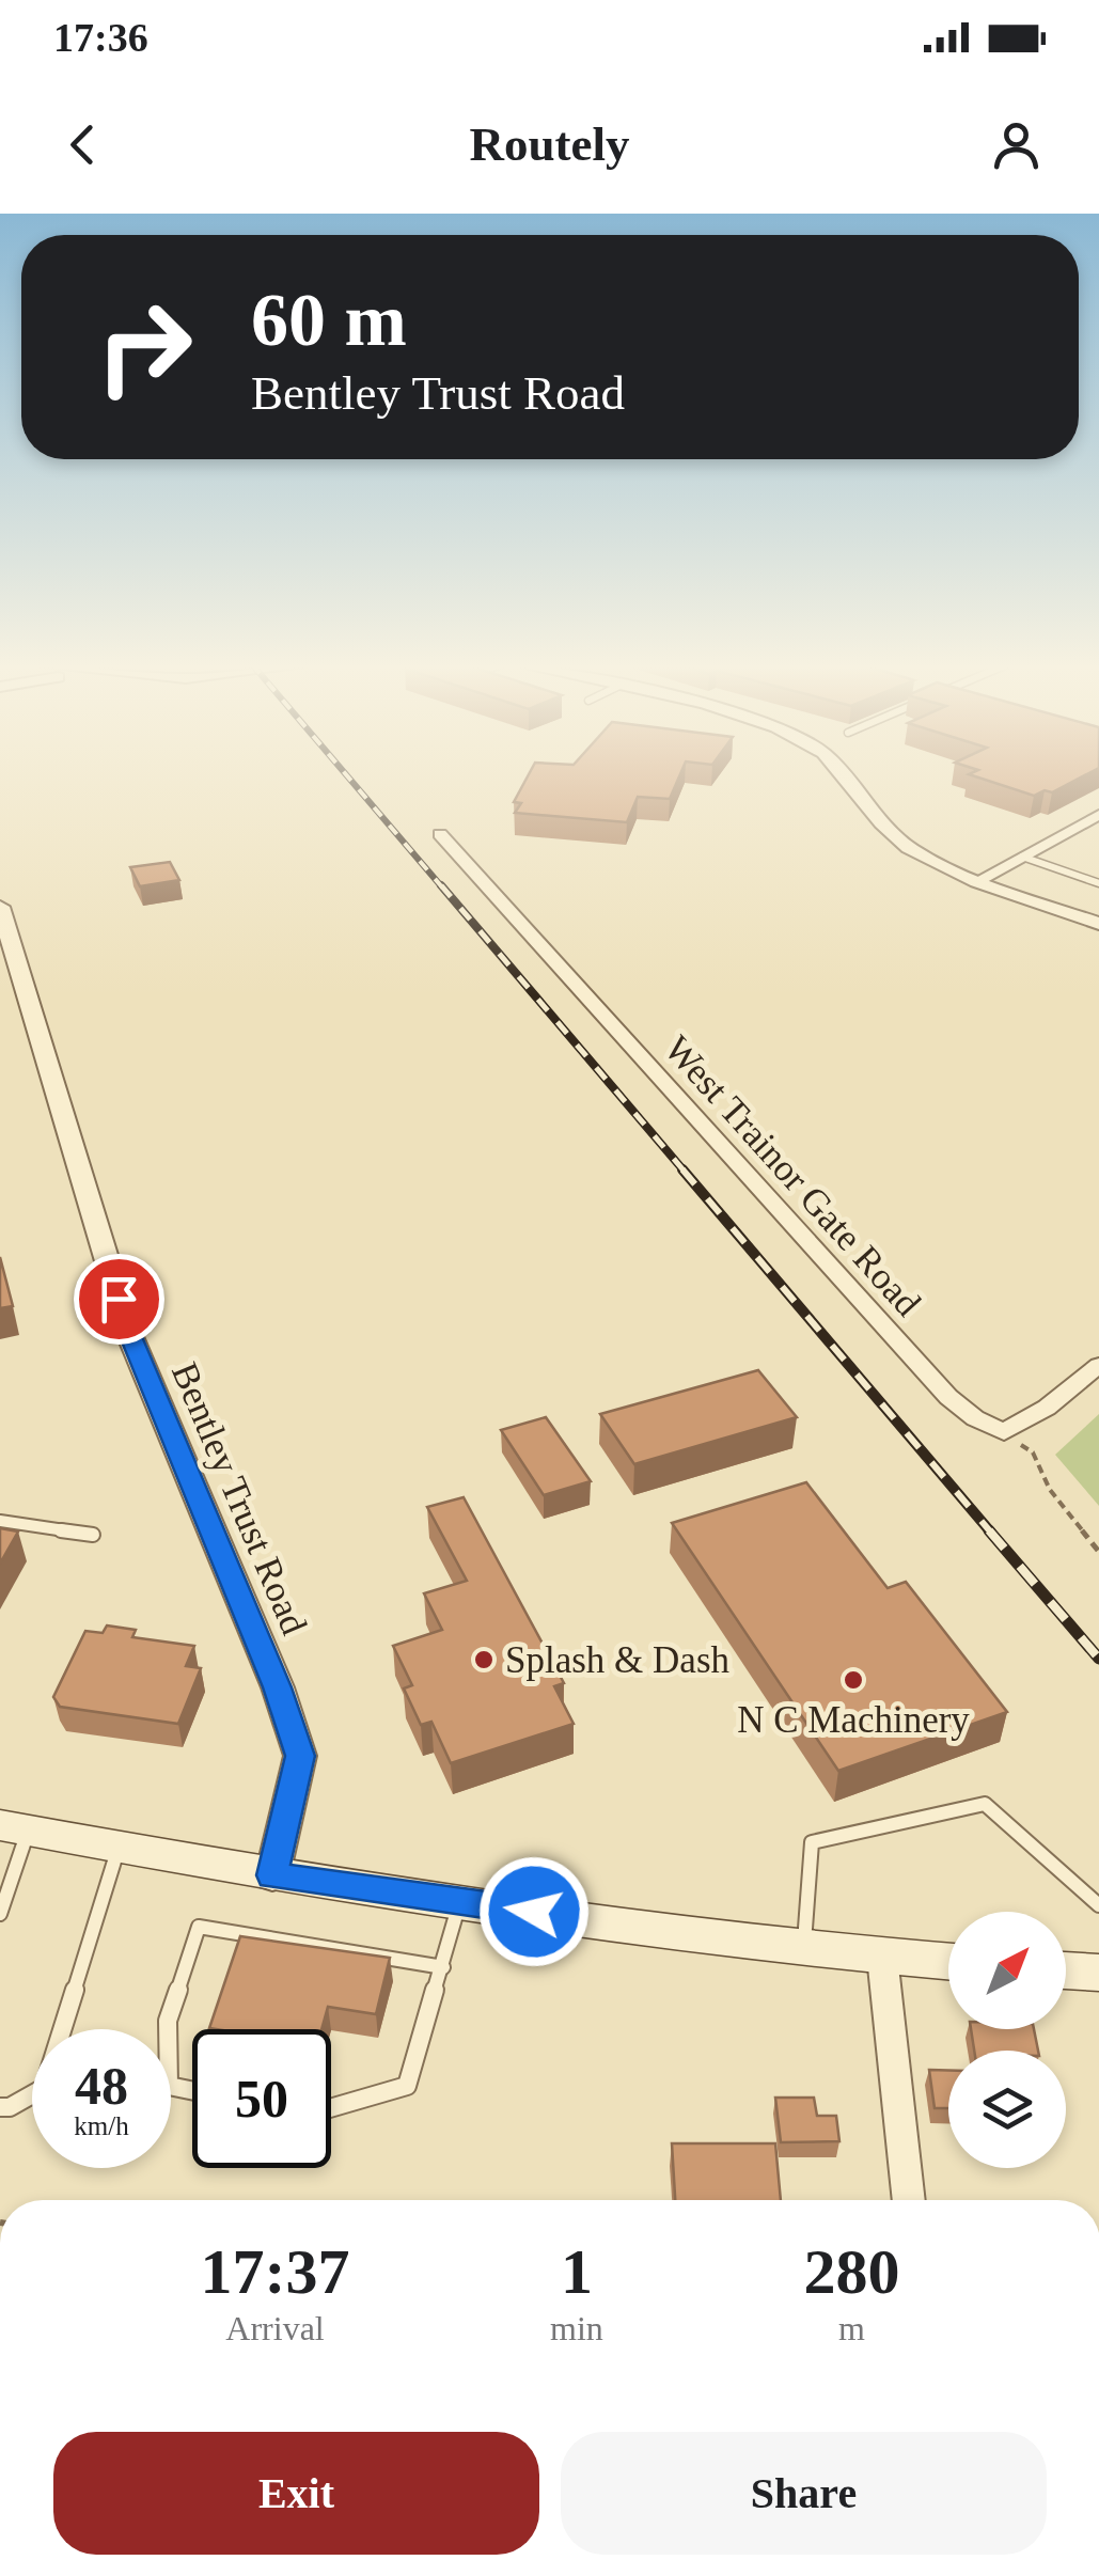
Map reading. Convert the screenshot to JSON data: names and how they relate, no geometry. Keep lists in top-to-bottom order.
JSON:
{
  "streets": {
    "street": ["West Trainor Gate Road", "Bentley Trust Road"]
  },
  "places": ["Splash & Dash", "N C Machinery"],
  "north": "top right",
  "page": {
    "status": "17:36",
    "header": "Routely",
    "turn": ["60 m", "Bentley Trust Road"],
    "speed": "48 km/h",
    "limit": "50",
    "eta": [
      "17:37",
      "Arrival",
      "1",
      "min",
      "280",
      "m"
    ],
    "buttons": ["Exit", "Share"]
  }
}
